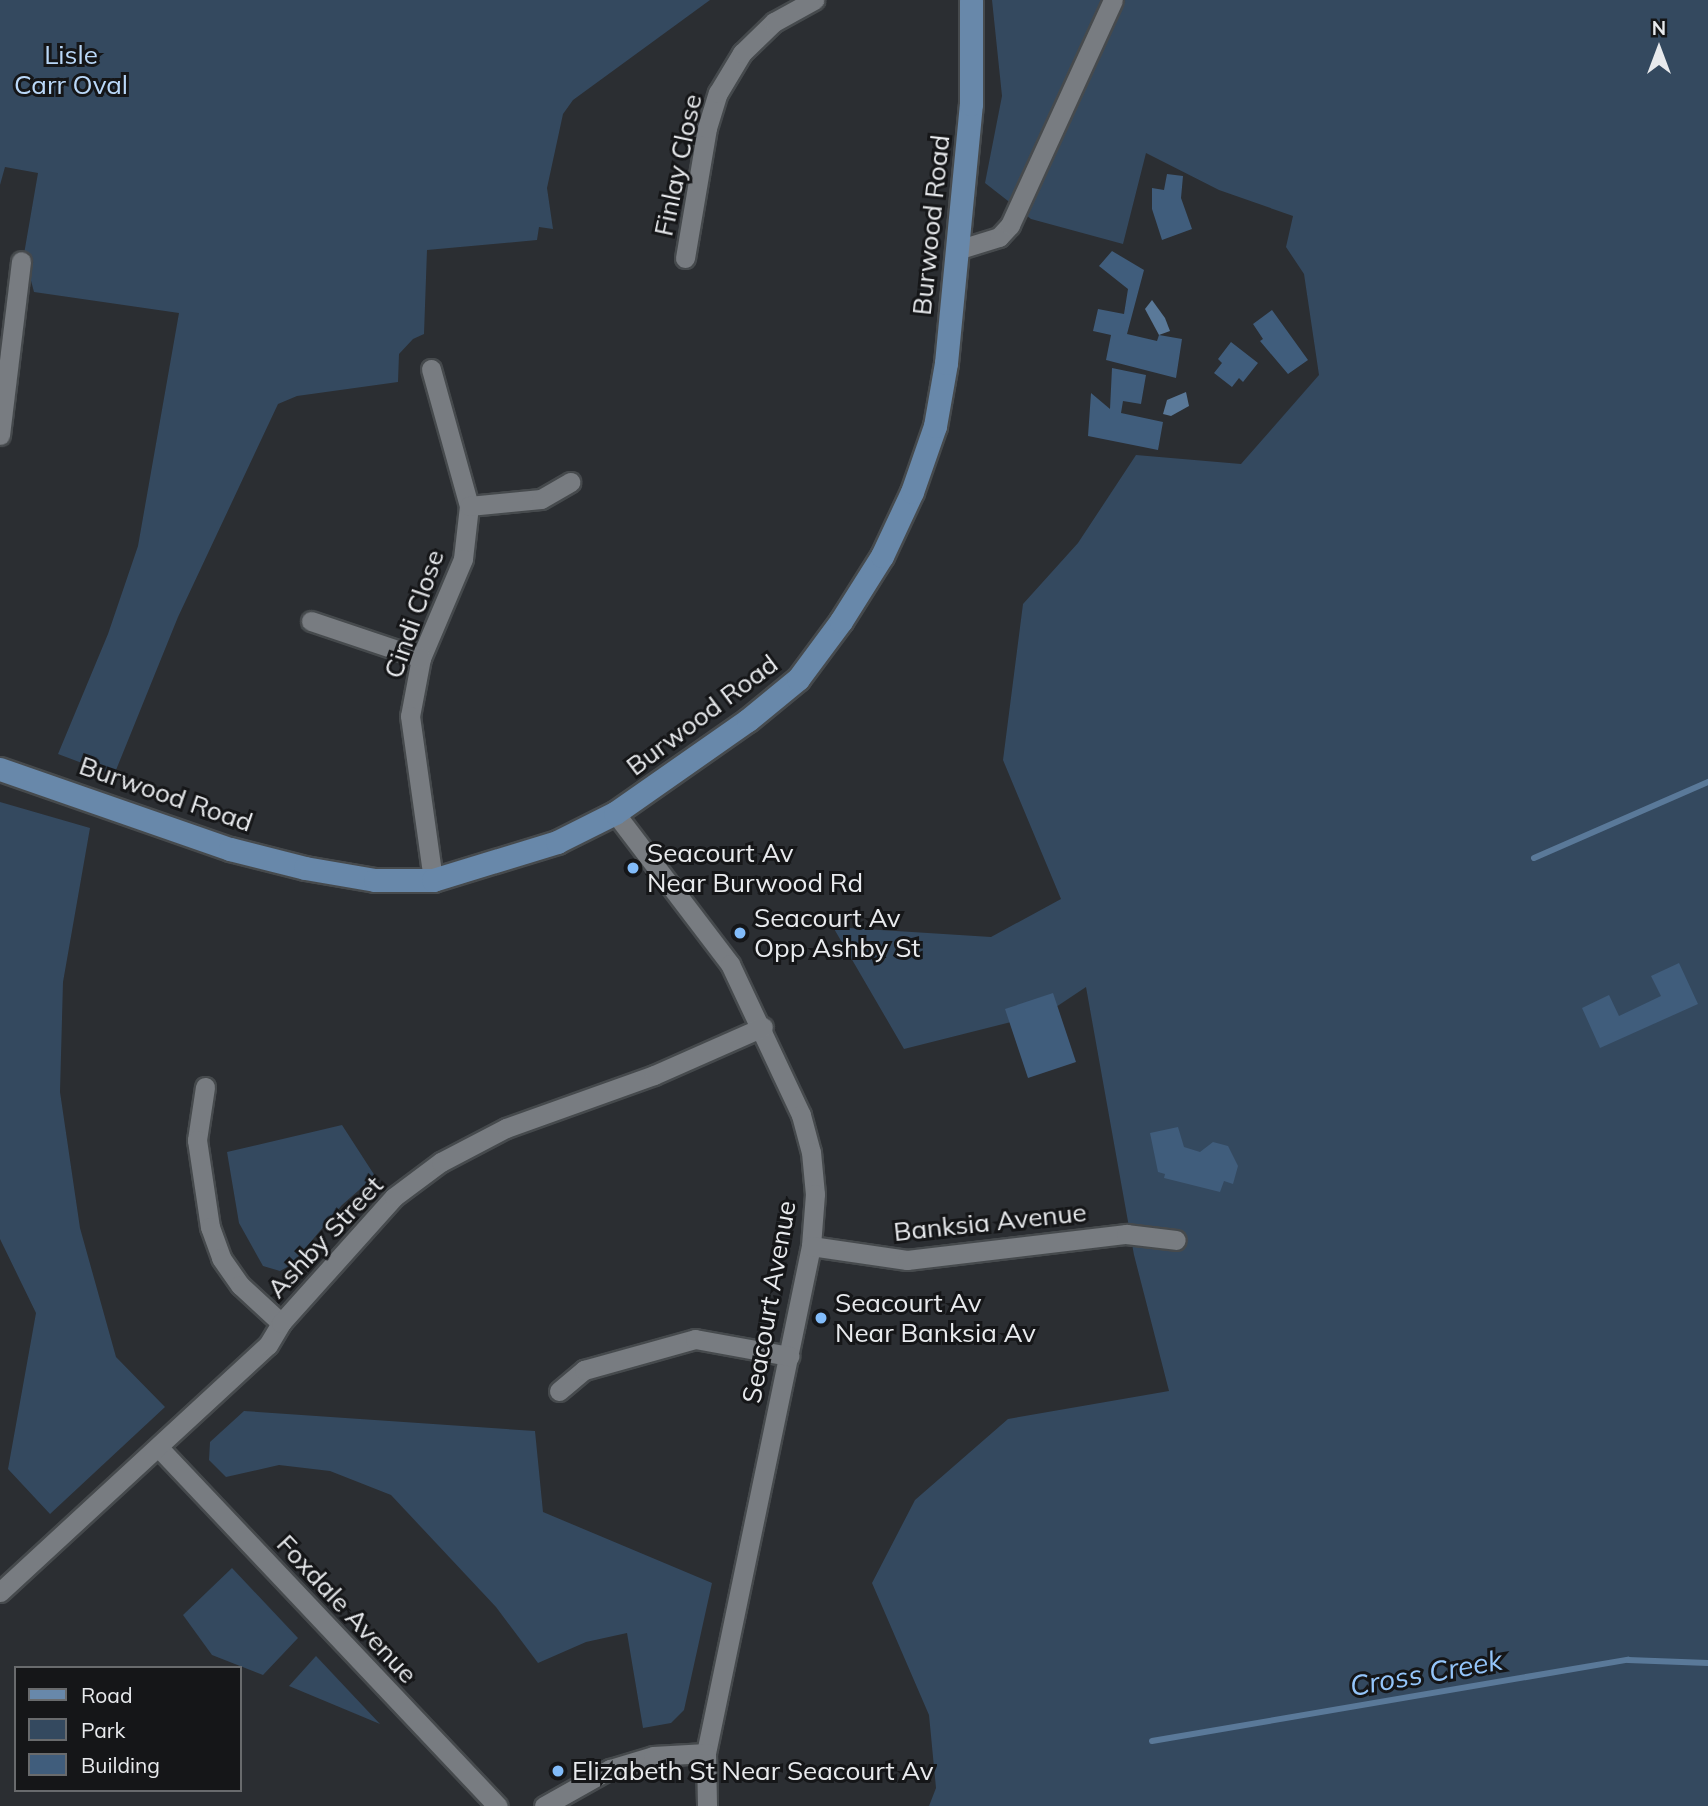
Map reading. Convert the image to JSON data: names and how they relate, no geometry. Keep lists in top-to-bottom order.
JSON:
{
  "streets": {
    "main road": ["Burwood Road"],
    "street": [
      "Finlay Close",
      "Cindi Close",
      "Banksia Avenue",
      "Ashby Street",
      "Seacourt Avenue",
      "Foxdale Avenue"
    ]
  },
  "crossings": [
    ["Burwood Road", "Cindi Close"],
    ["Burwood Road", "Seacourt Avenue"],
    ["Banksia Avenue", "Seacourt Avenue"],
    ["Ashby Street", "Seacourt Avenue"],
    ["Ashby Street", "Foxdale Avenue"]
  ],
  "water": ["Cross Creek"],
  "parks": ["Lisle Carr Oval"],
  "places": [
    "Seacourt Av Near Burwood Rd",
    "Seacourt Av Opp Ashby St",
    "Seacourt Av Near Banksia Av",
    "Elizabeth St Near Seacourt Av"
  ],
  "legend": ["Road", "Park", "Building"],
  "north": "top"
}
